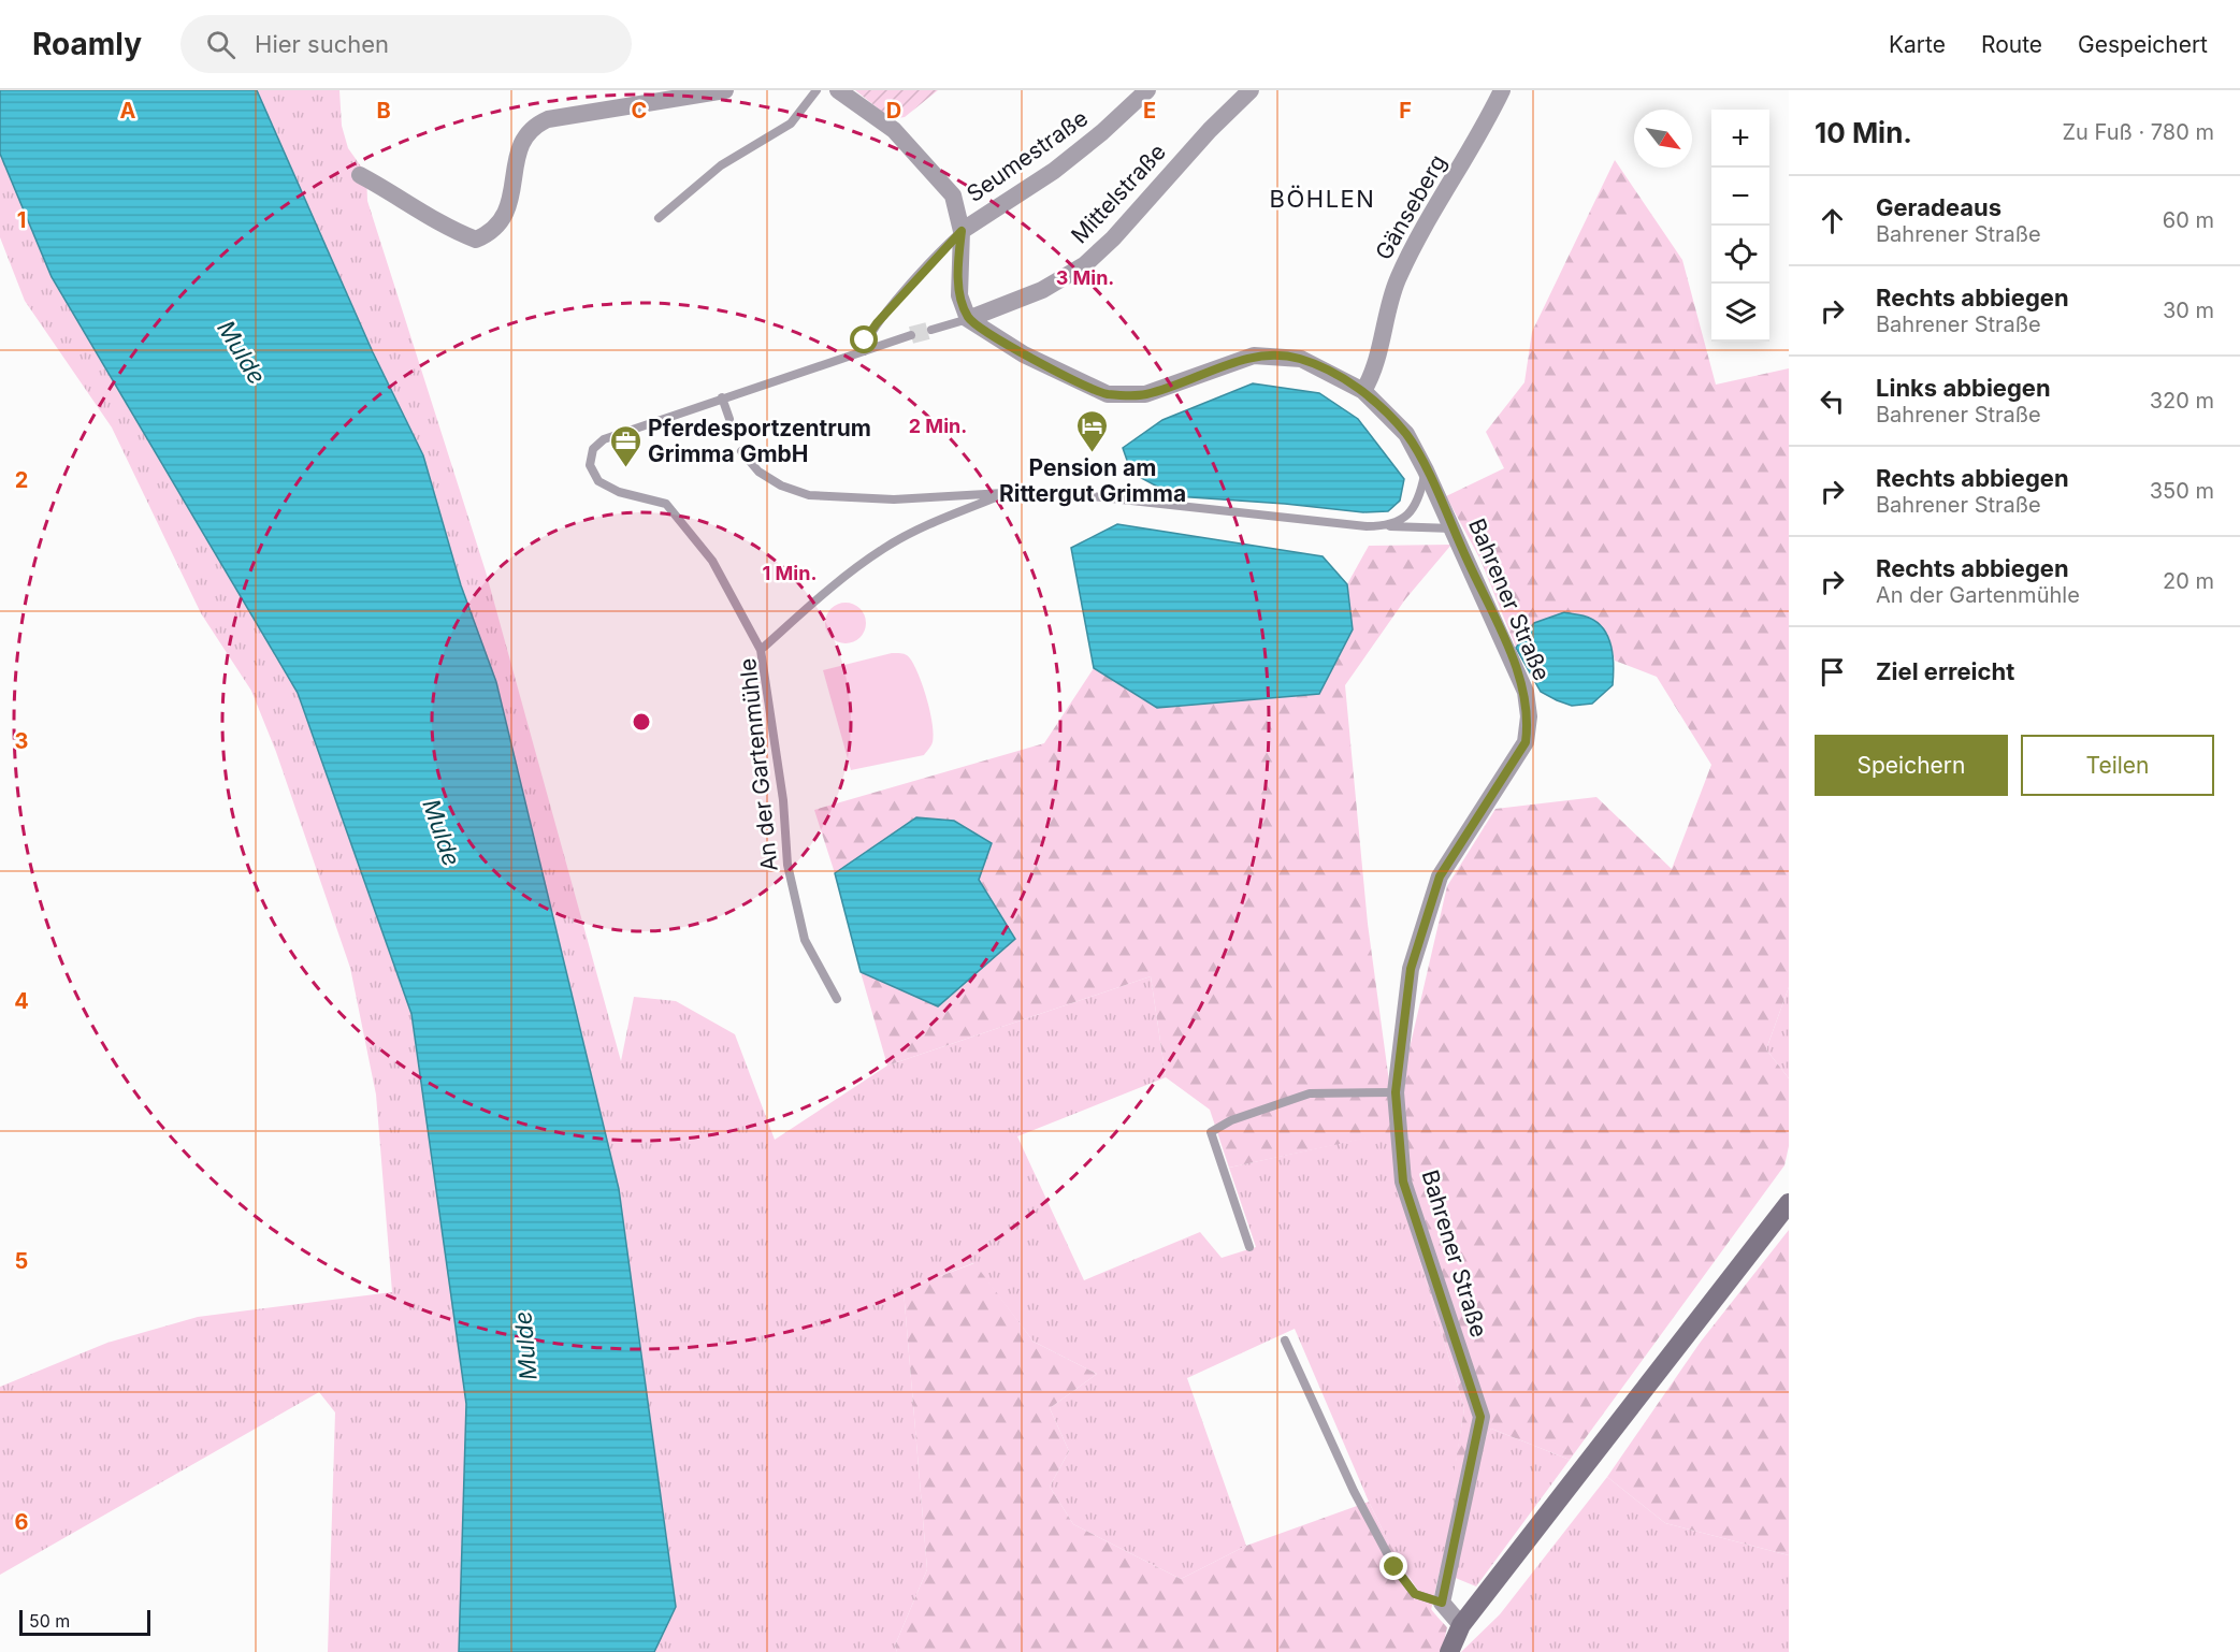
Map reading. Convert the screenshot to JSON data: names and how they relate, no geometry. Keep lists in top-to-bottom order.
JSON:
{
  "streets": {
    "street": [
      "Seumestraße",
      "Mittelstraße",
      "Gänseberg",
      "Bahrener Straße"
    ],
    "lane": ["An der Gartenmühle"]
  },
  "crossings": [
    ["Mittelstraße", "Bahrener Straße"],
    ["Gänseberg", "Bahrener Straße"]
  ],
  "districts": ["BÖHLEN"],
  "water": ["Mulde"],
  "places": {
    "hotel": ["Pension am Rittergut Grimma"],
    "office": ["Pferdesportzentrum Grimma GmbH"]
  },
  "scale_bar": "50 m",
  "north": "bottom right",
  "page": {
    "header": "Roamly",
    "search": "Hier suchen",
    "nav": ["Karte", "Route", "Gespeichert"],
    "heading": ["10 Min.", "Zu Fuß · 780 m"],
    "map_buttons": ["+", "−"],
    "list": [
      ["Geradeaus", "Bahrener Straße", "60 m"],
      ["Rechts abbiegen", "Bahrener Straße", "30 m"],
      ["Links abbiegen", "Bahrener Straße", "320 m"],
      ["Rechts abbiegen", "Bahrener Straße", "350 m"],
      ["Rechts abbiegen", "An der Gartenmühle", "20 m"],
      "Ziel erreicht"
    ],
    "buttons": ["Speichern", "Teilen"],
    "scale": "50 m"
  },
  "grid": {
    "columns": [
      "A",
      "B",
      "C",
      "D",
      "E",
      "F"
    ],
    "rows": [
      "1",
      "2",
      "3",
      "4",
      "5",
      "6"
    ]
  },
  "rings": ["3 Min.", "2 Min.", "1 Min."]
}
